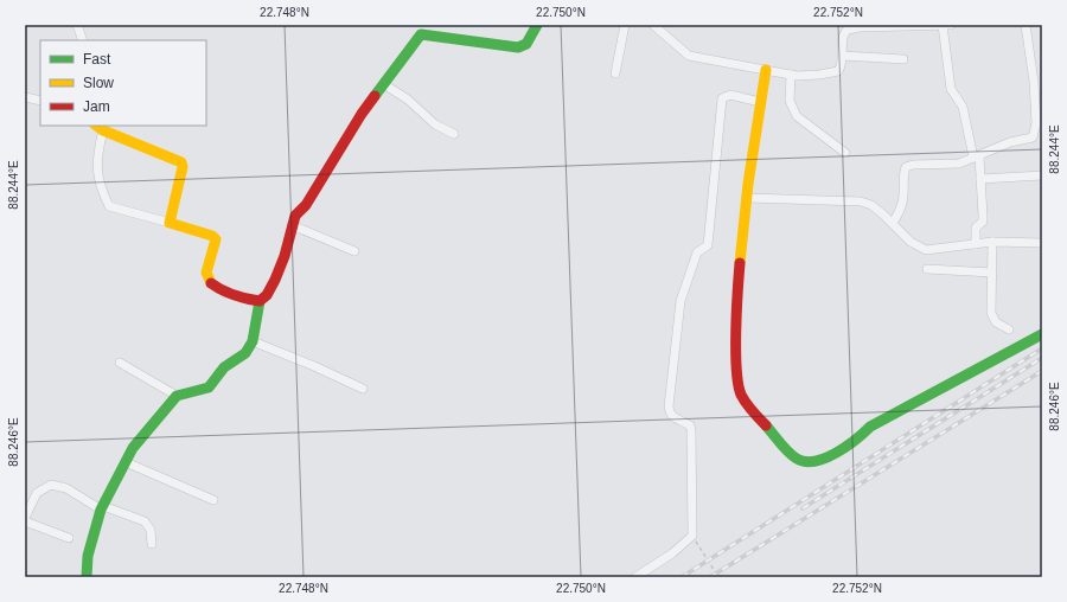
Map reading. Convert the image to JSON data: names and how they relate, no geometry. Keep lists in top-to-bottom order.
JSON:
{
  "legend": ["Fast", "Slow", "Jam"],
  "coordinates": [
    "22.748°N",
    "22.750°N",
    "22.752°N",
    "88.244°E",
    "88.246°E"
  ]
}
